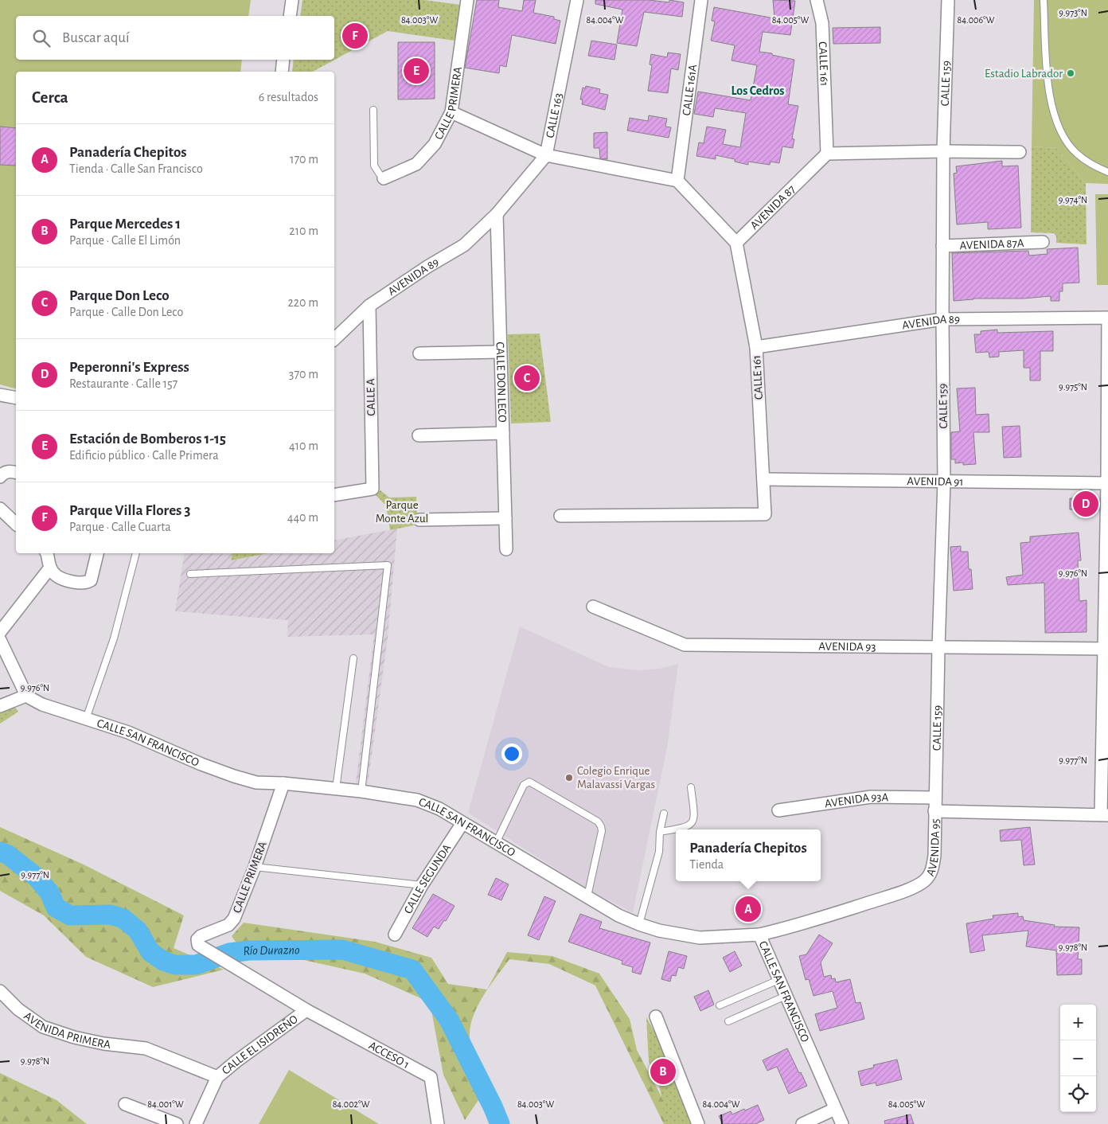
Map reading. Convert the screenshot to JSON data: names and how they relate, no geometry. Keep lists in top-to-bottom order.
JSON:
{
  "streets": {
    "street": [
      "CALLE 161",
      "CALLE 159",
      "CALLE 161A",
      "CALLE PRIMERA",
      "CALLE 163",
      "AVENIDA 87",
      "AVENIDA 87A",
      "AVENIDA 89",
      "CALLE DON LECO",
      "CALLE A",
      "AVENIDA 91",
      "AVENIDA 93",
      "CALLE SAN FRANCISCO",
      "AVENIDA 93A",
      "AVENIDA 95",
      "CALLE SEGUNDA",
      "AVENIDA PRIMERA",
      "CALLE EL ISIDREÑO",
      "ACCESO 1"
    ]
  },
  "crossings": [
    ["CALLE 161", "AVENIDA 87"],
    ["CALLE 161", "AVENIDA 89"],
    ["CALLE 161", "AVENIDA 91"],
    ["CALLE 159", "AVENIDA 87A"],
    ["CALLE 159", "AVENIDA 89"],
    ["CALLE 159", "AVENIDA 91"],
    ["CALLE 159", "AVENIDA 93"],
    ["CALLE 159", "AVENIDA 93A"],
    ["CALLE 159", "AVENIDA 95"],
    ["CALLE PRIMERA", "CALLE SAN FRANCISCO"],
    ["CALLE PRIMERA", "CALLE EL ISIDREÑO"],
    ["CALLE PRIMERA", "ACCESO 1"],
    ["CALLE 163", "AVENIDA 89"],
    ["CALLE 163", "CALLE DON LECO"],
    ["AVENIDA 89", "CALLE DON LECO"],
    ["AVENIDA 89", "CALLE A"],
    ["CALLE SAN FRANCISCO", "AVENIDA 95"],
    ["CALLE SAN FRANCISCO", "CALLE SEGUNDA"],
    ["AVENIDA PRIMERA", "CALLE EL ISIDREÑO"],
    ["CALLE EL ISIDREÑO", "ACCESO 1"]
  ],
  "districts": ["Los Cedros"],
  "water": ["Río Durazno"],
  "parks": ["Parque Monte Azul"],
  "places": ["Estadio Labrador", "Colegio Enrique Malavassi Vargas"],
  "page": {
    "search": "Buscar aquí",
    "pins": [
      "F",
      "E",
      "C",
      "D",
      "A",
      "B"
    ],
    "heading": ["Cerca", "6 resultados"],
    "list": [
      {
        "mark": "A",
        "name": "Panadería Chepitos",
        "note": "Tienda · Calle San Francisco",
        "value": "170 m"
      },
      {
        "mark": "B",
        "name": "Parque Mercedes 1",
        "note": "Parque · Calle El Limón",
        "value": "210 m"
      },
      {
        "mark": "C",
        "name": "Parque Don Leco",
        "note": "Parque · Calle Don Leco",
        "value": "220 m"
      },
      {
        "mark": "D",
        "name": "Peperonni's Express",
        "note": "Restaurante · Calle 157",
        "value": "370 m"
      },
      {
        "mark": "E",
        "name": "Estación de Bomberos 1-15",
        "note": "Edificio público · Calle Primera",
        "value": "410 m"
      },
      {
        "mark": "F",
        "name": "Parque Villa Flores 3",
        "note": "Parque · Calle Cuarta",
        "value": "440 m"
      }
    ],
    "popup": ["Panadería Chepitos", "Tienda"],
    "map_buttons": ["+", "−"]
  },
  "coordinates": [
    "9.973°N",
    "84.003°W",
    "84.004°W",
    "84.005°W",
    "84.006°W",
    "9.974°N",
    "9.975°N",
    "9.976°N",
    "9.977°N",
    "9.978°N",
    "84.001°W",
    "84.002°W"
  ]
}
